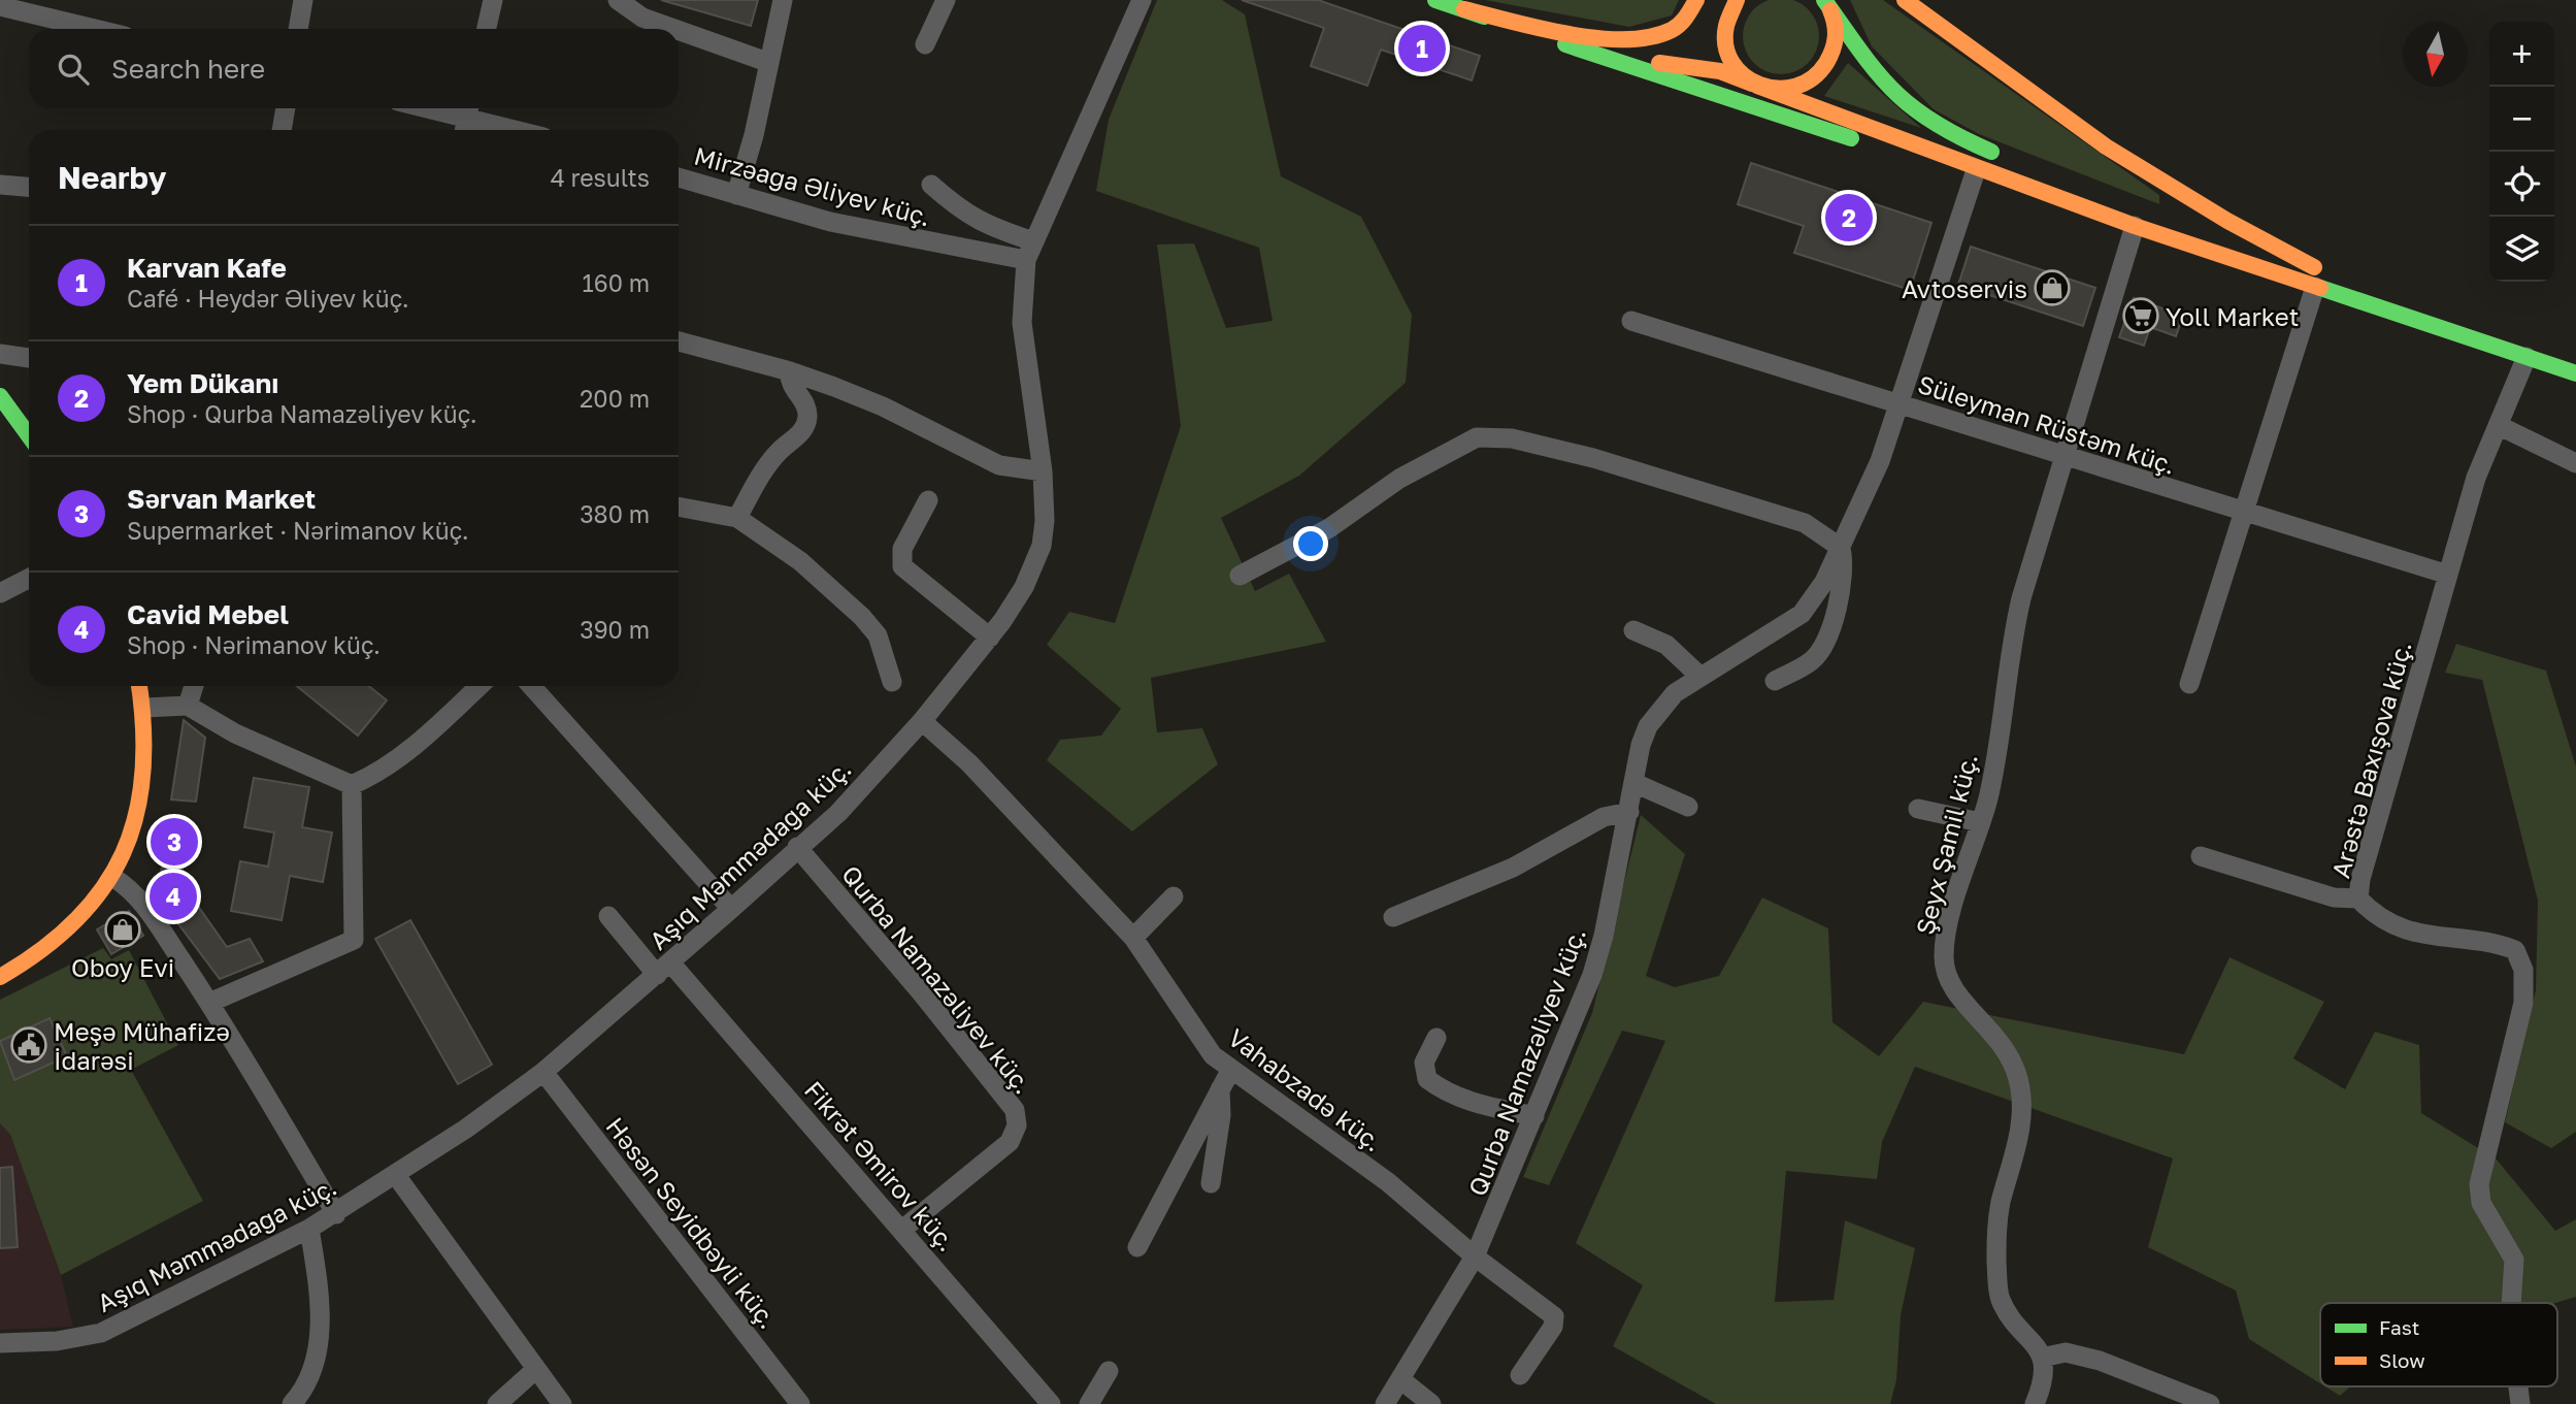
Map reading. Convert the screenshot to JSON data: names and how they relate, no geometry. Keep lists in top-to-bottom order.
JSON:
{
  "streets": {
    "street": [
      "Mirzəağa Əliyev küç.",
      "Süleyman Rüstəm küç.",
      "Arəstə Baxışova küç.",
      "Şeyx Şamil küç.",
      "Aşıq Məmmədağa küç.",
      "Qurba Namazəliyev küç.",
      "Vahabzadə küç.",
      "Fikrət Əmirov küç.",
      "Həsən Seyidbəyli küç."
    ]
  },
  "crossings": [
    ["Mirzəağa Əliyev küç.", "Aşıq Məmmədağa küç."],
    ["Süleyman Rüstəm küç.", "Arəstə Baxışova küç."],
    ["Süleyman Rüstəm küç.", "Şeyx Şamil küç."],
    ["Süleyman Rüstəm küç.", "Qurba Namazəliyev küç."],
    ["Aşıq Məmmədağa küç.", "Qurba Namazəliyev küç."],
    ["Aşıq Məmmədağa küç.", "Vahabzadə küç."],
    ["Aşıq Məmmədağa küç.", "Fikrət Əmirov küç."],
    ["Aşıq Məmmədağa küç.", "Həsən Seyidbəyli küç."],
    ["Qurba Namazəliyev küç.", "Vahabzadə küç."],
    ["Qurba Namazəliyev küç.", "Fikrət Əmirov küç."]
  ],
  "places": {
    "shop": ["Avtoservis", "Oboy Evi"],
    "supermarket": ["Yoll Market"],
    "public building": ["Meşə Mühafizə İdarəsi"]
  },
  "legend": ["Fast", "Slow"],
  "north": "bottom",
  "page": {
    "pins": [
      "1",
      "2",
      "3",
      "4"
    ],
    "map_buttons": ["+", "−"],
    "search": "Search here",
    "heading": ["Nearby", "4 results"],
    "list": [
      {
        "mark": "1",
        "name": "Karvan Kafe",
        "note": "Café · Heydər Əliyev küç.",
        "value": "160 m"
      },
      {
        "mark": "2",
        "name": "Yem Dükanı",
        "note": "Shop · Qurba Namazəliyev küç.",
        "value": "200 m"
      },
      {
        "mark": "3",
        "name": "Sərvan Market",
        "note": "Supermarket · Nərimanov küç.",
        "value": "380 m"
      },
      {
        "mark": "4",
        "name": "Cavid Mebel",
        "note": "Shop · Nərimanov küç.",
        "value": "390 m"
      }
    ]
  }
}
